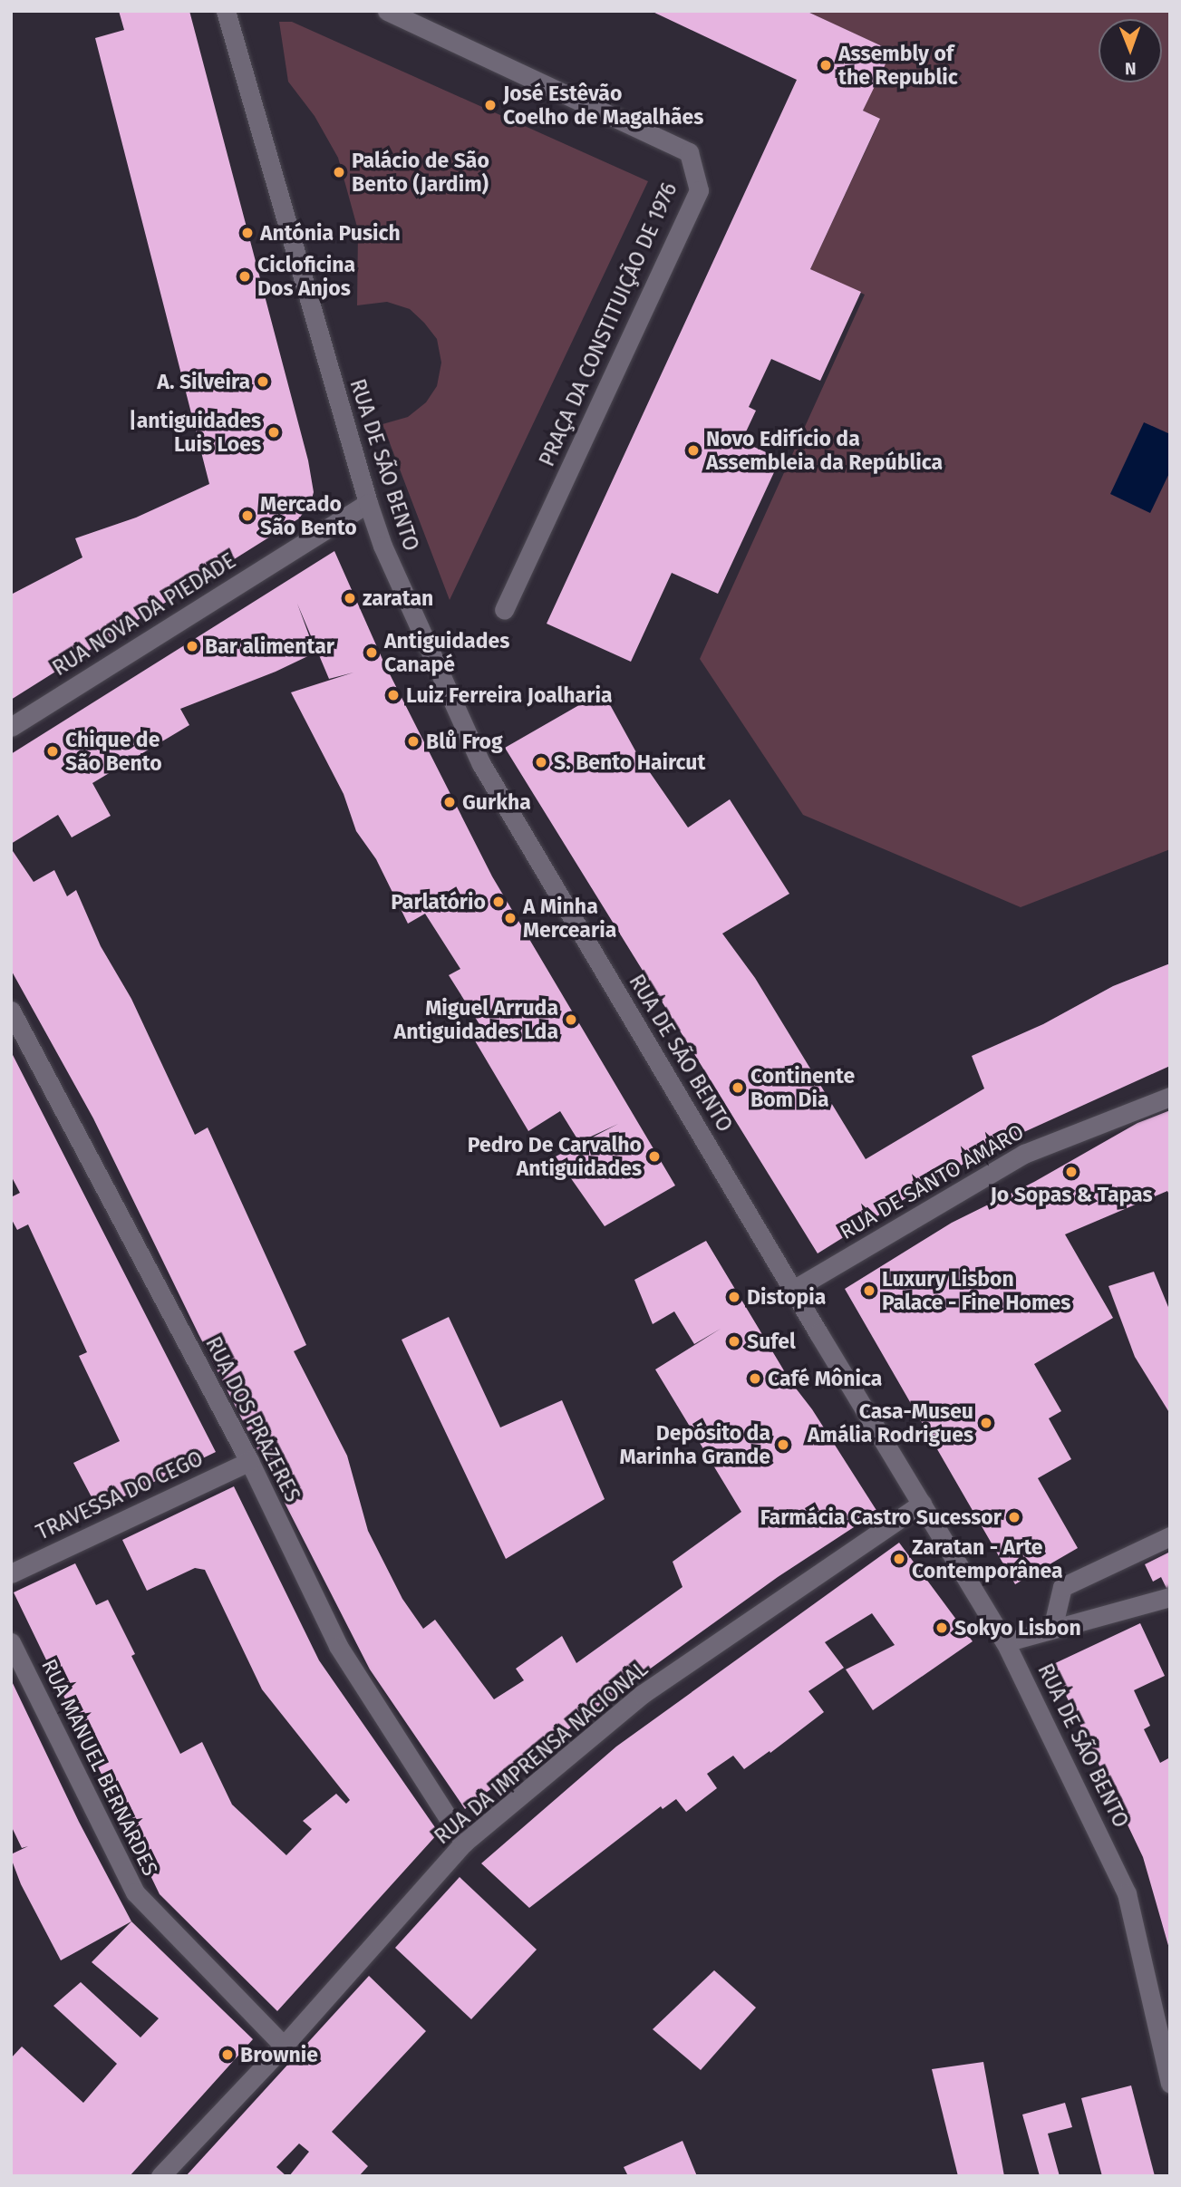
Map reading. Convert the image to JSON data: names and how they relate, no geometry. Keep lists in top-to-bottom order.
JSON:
{
  "streets": {
    "street": [
      "PRAÇA DA CONSTITUIÇÃO DE 1976",
      "RUA DE SÃO BENTO",
      "RUA NOVA DA PIEDADE",
      "RUA DE SANTO AMARO",
      "RUA DOS PRAZERES",
      "TRAVESSA DO CEGO",
      "RUA DA IMPRENSA NACIONAL",
      "RUA MANUEL BERNARDES"
    ]
  },
  "crossings": [
    ["RUA DE SÃO BENTO", "RUA NOVA DA PIEDADE"],
    ["RUA DE SÃO BENTO", "RUA DE SANTO AMARO"],
    ["RUA DE SÃO BENTO", "RUA DA IMPRENSA NACIONAL"],
    ["RUA DOS PRAZERES", "TRAVESSA DO CEGO"],
    ["RUA DOS PRAZERES", "RUA DA IMPRENSA NACIONAL"],
    ["RUA DA IMPRENSA NACIONAL", "RUA MANUEL BERNARDES"]
  ],
  "places": [
    "Assembly of the Republic",
    "José Estêvão Coelho de Magalhães",
    "Palácio de São Bento (Jardim)",
    "Antónia Pusich",
    "Cicloficina Dos Anjos",
    "A. Silveira",
    "|antiguidades Luis Loes",
    "Novo Edifício da Assembleia da República",
    "Mercado São Bento",
    "zaratan",
    "Bar alimentar",
    "Antiguidades Canapé",
    "Luiz Ferreira Joalharia",
    "Blů Frog",
    "Chique de São Bento",
    "S. Bento Haircut",
    "Gurkha",
    "Parlatório",
    "A Minha Mercearia",
    "Miguel Arruda Antiguidades Lda",
    "Continente Bom Dia",
    "Pedro De Carvalho Antiguidades",
    "Jo Sopas & Tapas",
    "Luxury Lisbon Palace - Fine Homes",
    "Distopia",
    "Sufel",
    "Café Mônica",
    "Casa-Museu Amália Rodrigues",
    "Depósito da Marinha Grande",
    "Farmácia Castro Sucessor",
    "Zaratan - Arte Contemporânea",
    "Sokyo Lisbon",
    "Brownie"
  ],
  "north": "bottom"
}
